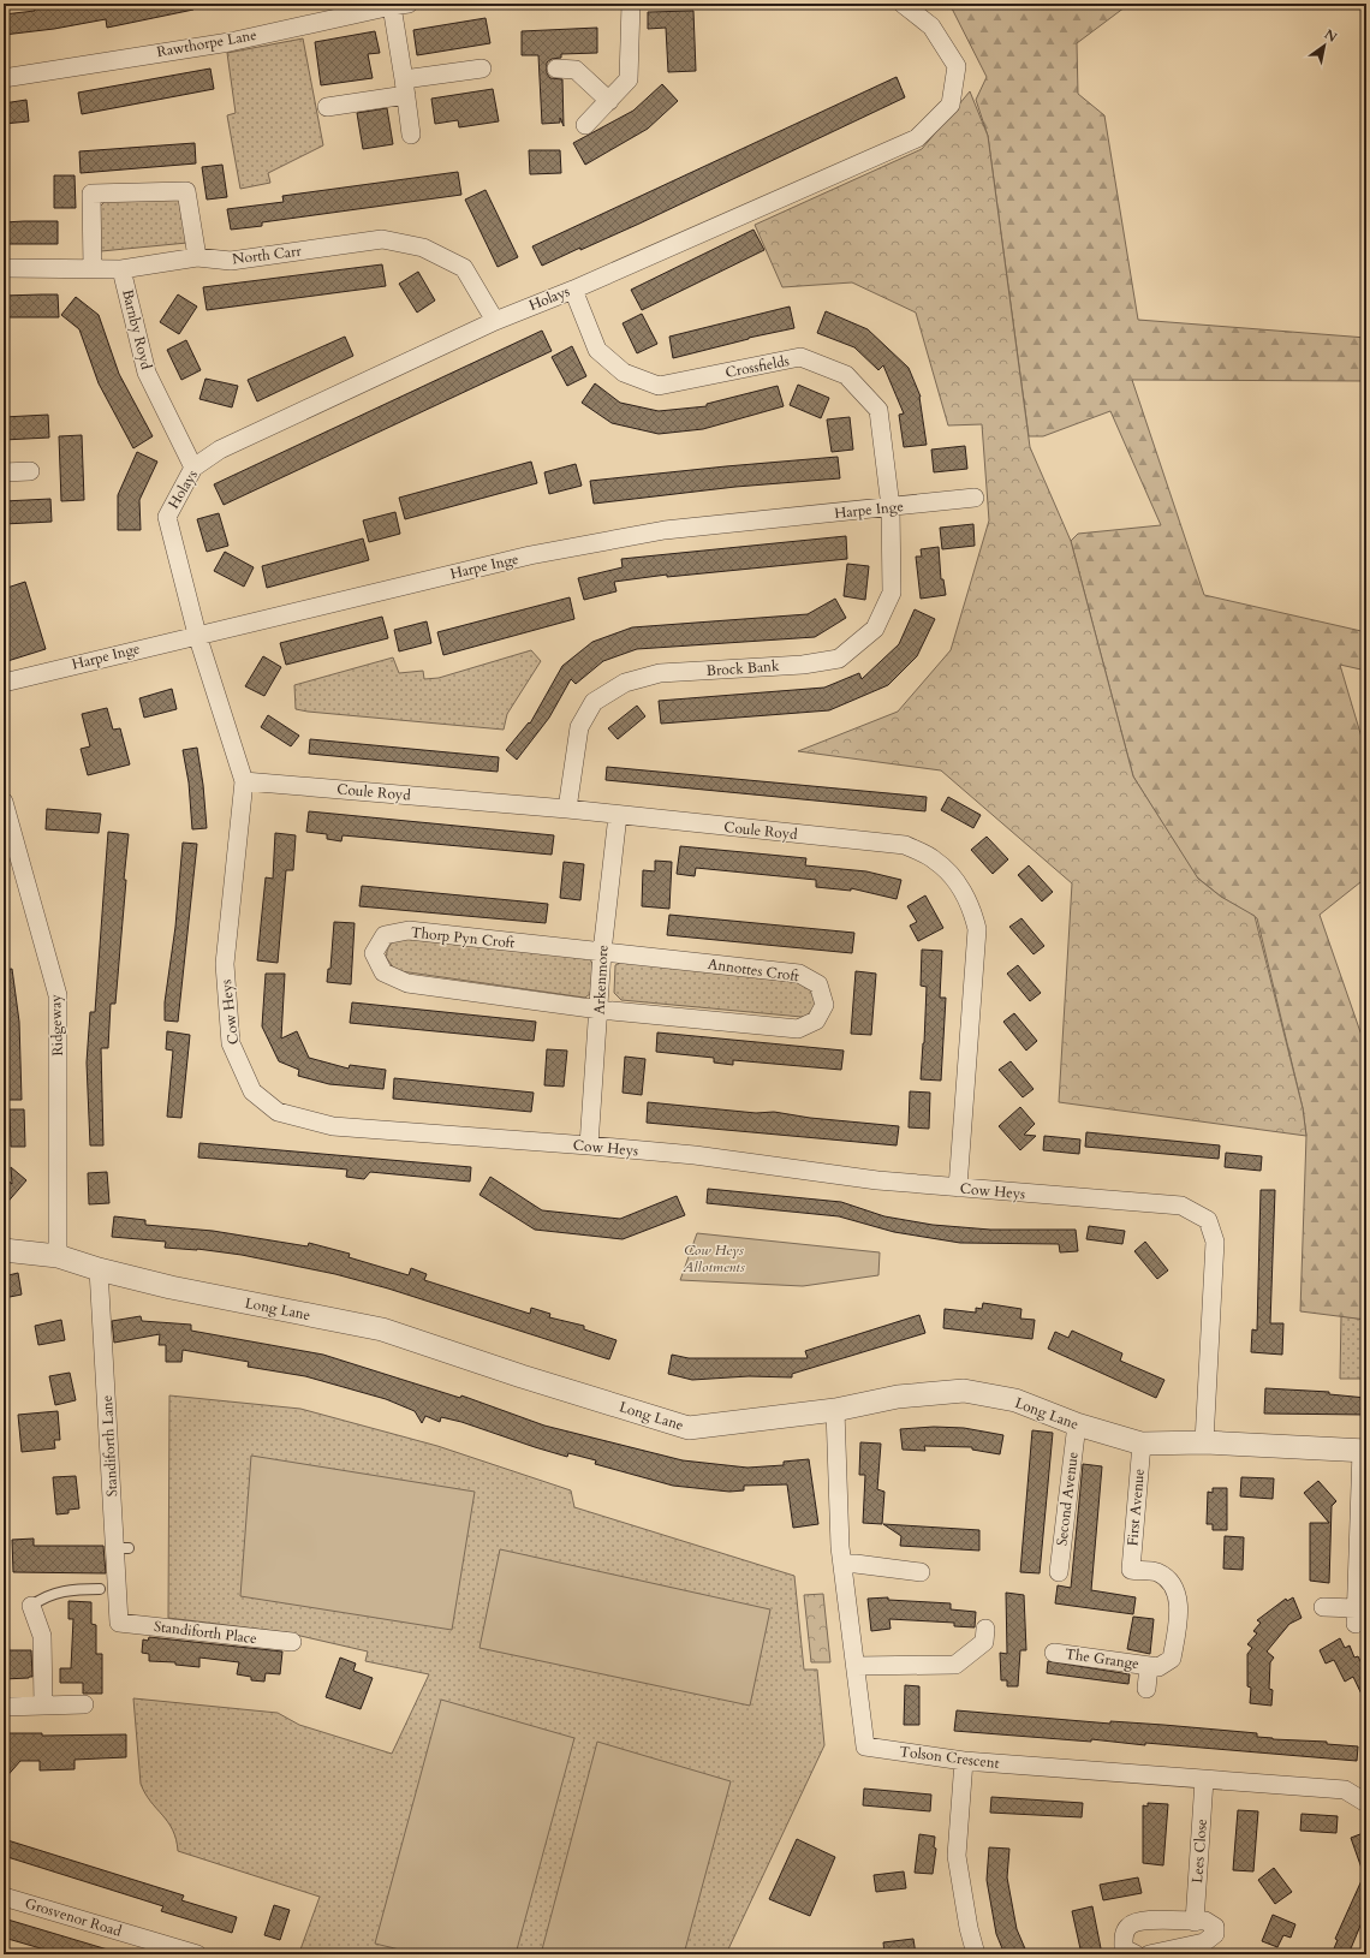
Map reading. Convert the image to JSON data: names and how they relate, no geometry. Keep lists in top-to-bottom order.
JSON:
{
  "streets": {
    "street": [
      "Rawthorpe Lane",
      "North Carr",
      "Holays",
      "Barnby Royd",
      "Crossfields",
      "Harpe Inge",
      "Brock Bank",
      "Coule Royd",
      "Thorp Pyn Croft",
      "Annottes Croft",
      "Arkenmore",
      "Cow Heys",
      "Ridgeway",
      "Long Lane",
      "Standiforth Lane",
      "Second Avenue",
      "First Avenue",
      "Standiforth Place",
      "The Grange",
      "Tolson Crescent",
      "Lees Close",
      "Grosvenor Road"
    ]
  },
  "crossings": [
    ["North Carr", "Holays"],
    ["North Carr", "Barnby Royd"],
    ["Holays", "Barnby Royd"],
    ["Holays", "Crossfields"],
    ["Holays", "Harpe Inge"],
    ["Holays", "Cow Heys"],
    ["Crossfields", "Harpe Inge"],
    ["Crossfields", "Brock Bank"],
    ["Harpe Inge", "Brock Bank"],
    ["Harpe Inge", "Cow Heys"],
    ["Brock Bank", "Coule Royd"],
    ["Coule Royd", "Arkenmore"],
    ["Coule Royd", "Cow Heys"],
    ["Thorp Pyn Croft", "Annottes Croft"],
    ["Thorp Pyn Croft", "Arkenmore"],
    ["Annottes Croft", "Arkenmore"],
    ["Arkenmore", "Cow Heys"],
    ["Cow Heys", "Long Lane"],
    ["Ridgeway", "Long Lane"],
    ["Long Lane", "Standiforth Lane"],
    ["Long Lane", "Second Avenue"],
    ["Long Lane", "First Avenue"],
    ["Long Lane", "Tolson Crescent"],
    ["Standiforth Lane", "Standiforth Place"],
    ["First Avenue", "The Grange"],
    ["Tolson Crescent", "Lees Close"]
  ],
  "parks": ["Cow Heys Allotments"],
  "north": "top right"
}
